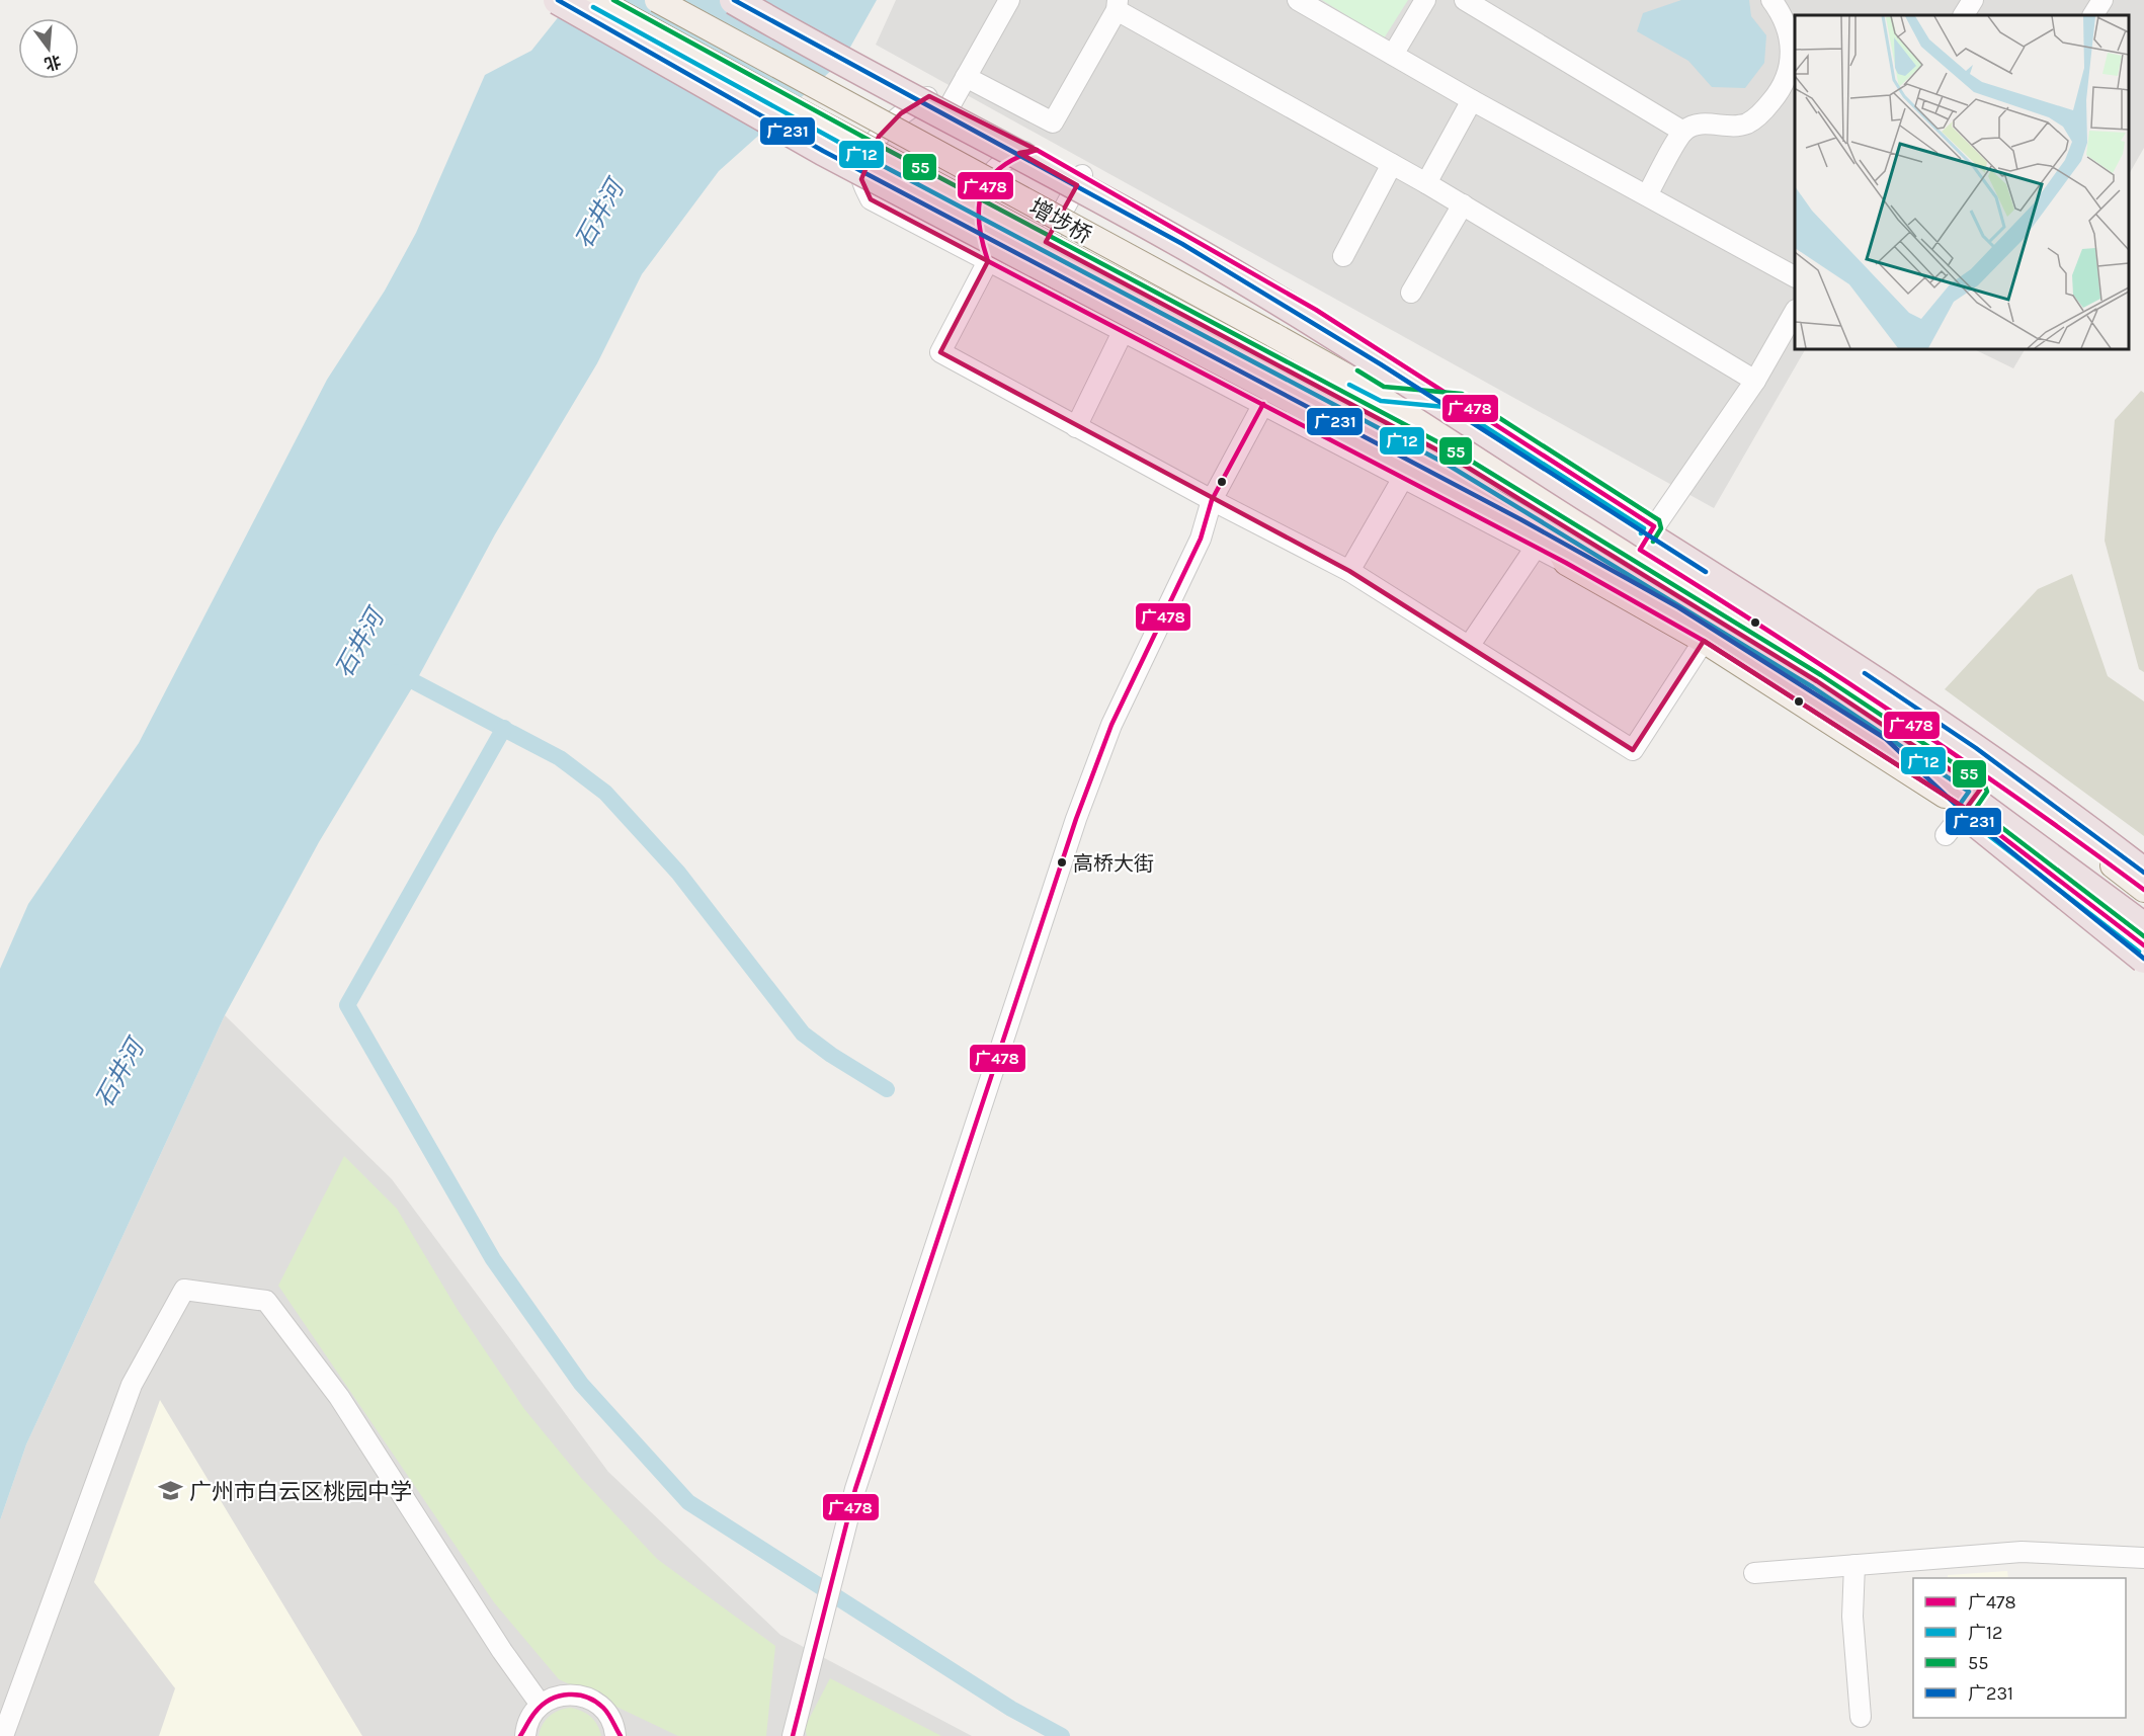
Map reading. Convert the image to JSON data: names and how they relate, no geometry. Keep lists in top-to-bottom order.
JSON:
{
  "streets": {
    "main road": ["增埗桥"]
  },
  "water": ["石井河"],
  "places": {
    "other": ["高桥大街"],
    "school or university": ["广州市白云区桃园中学"]
  },
  "lines": [
    "transit line 55",
    "transit line 广231",
    "transit line 广12",
    "transit line 广478"
  ],
  "legend": [
    "广478",
    "广12",
    "55",
    "广231"
  ],
  "north": "bottom"
}
